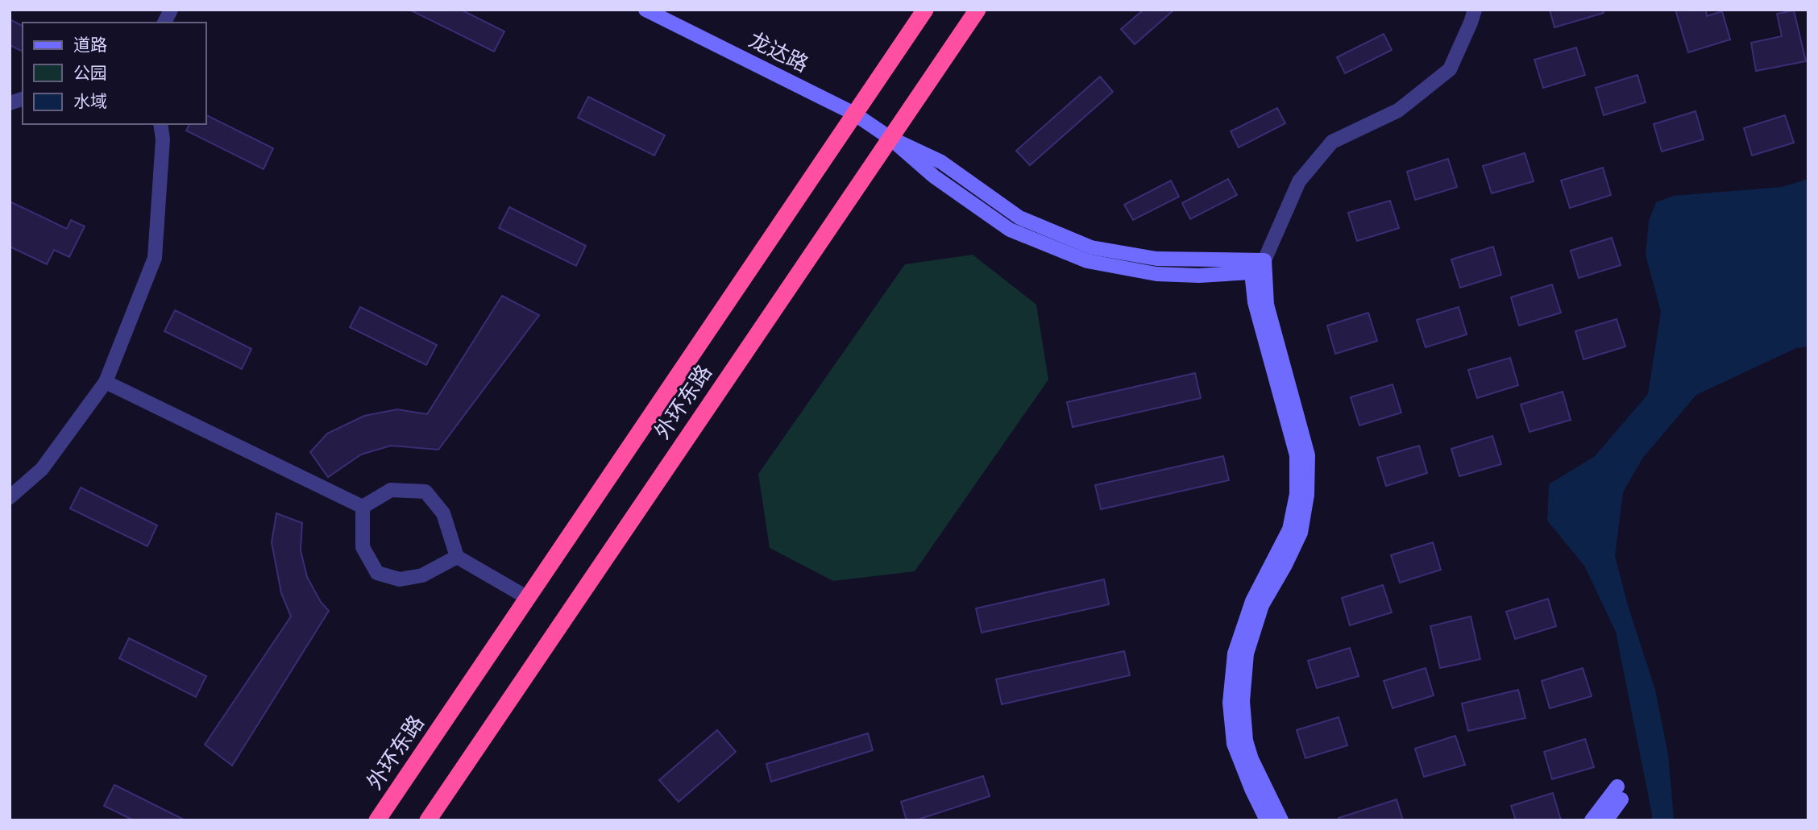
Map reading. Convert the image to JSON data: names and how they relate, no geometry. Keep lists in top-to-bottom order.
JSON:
{
  "streets": {
    "highway": ["外环东路"],
    "street": ["龙达路"]
  },
  "crossings": [
    ["龙达路", "外环东路"]
  ],
  "legend": ["道路", "公园", "水域"]
}
